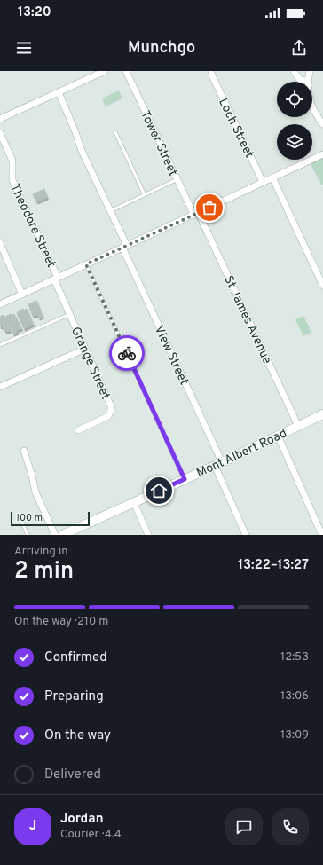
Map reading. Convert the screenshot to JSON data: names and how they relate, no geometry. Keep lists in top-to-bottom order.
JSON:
{
  "streets": {
    "main road": ["Mont Albert Road"],
    "street": [
      "Loch Street",
      "Tower Street",
      "Theodore Street",
      "St James Avenue",
      "View Street",
      "Grange Street"
    ]
  },
  "crossings": [
    ["Tower Street", "St James Avenue"],
    ["Theodore Street", "Grange Street"],
    ["St James Avenue", "Mont Albert Road"],
    ["View Street", "Mont Albert Road"]
  ],
  "scale_bar": "100 m",
  "page": {
    "status": "13:20",
    "header": "Munchgo",
    "scale": "100 m",
    "heading": ["2 min", "Arriving in", "13:22–13:27"],
    "panel": ["Jordan", "Courier · 4.4"],
    "bar": "On the way · 210 m",
    "list": [
      ["Confirmed", "12:53"],
      ["Preparing", "13:06"],
      ["On the way", "13:09"],
      "Delivered"
    ],
    "round": "J"
  }
}
